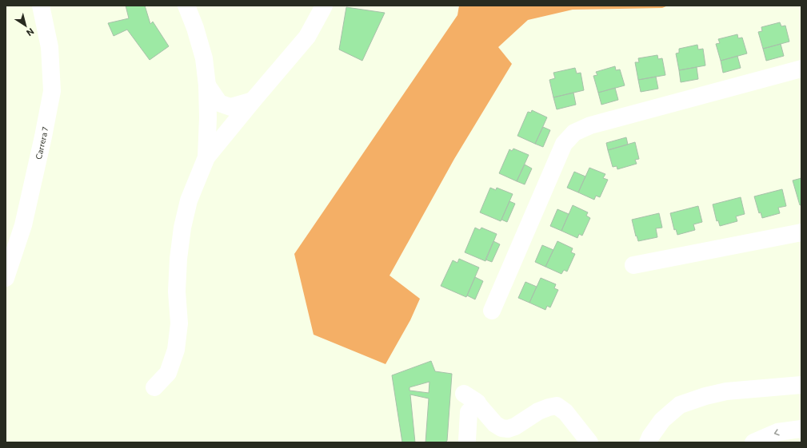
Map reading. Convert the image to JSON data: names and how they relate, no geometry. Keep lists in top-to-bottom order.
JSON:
{
  "streets": {
    "street": ["Carrera 7"]
  },
  "north": "bottom right"
}
